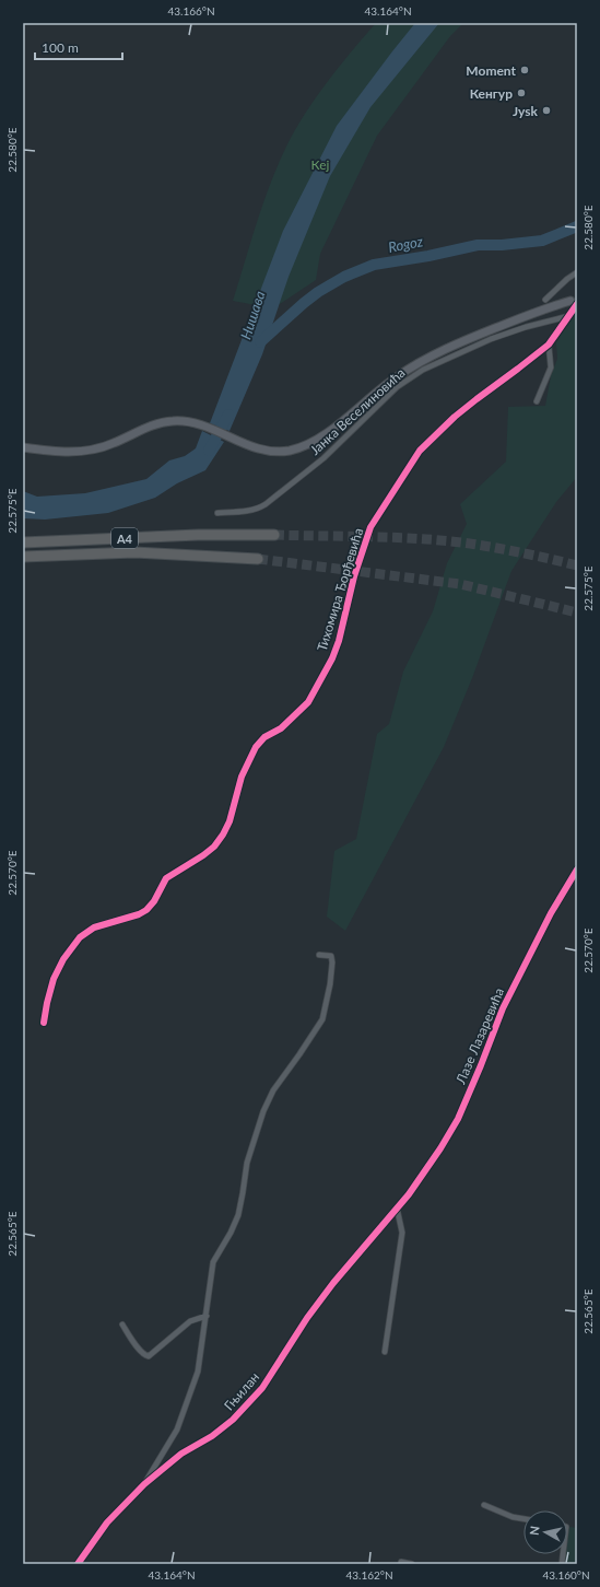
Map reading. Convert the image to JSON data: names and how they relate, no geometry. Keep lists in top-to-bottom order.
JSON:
{
  "streets": {
    "highway": ["A4"],
    "street": [
      "Јанка Веселиновића",
      "Тихомира Ђорђевића",
      "Лазе Лазаревића",
      "Гњилан"
    ]
  },
  "crossings": [
    ["Јанка Веселиновића", "Тихомира Ђорђевића"],
    ["Лазе Лазаревића", "Гњилан"]
  ],
  "water": ["Rogoz", "Нишава"],
  "parks": ["Кеј"],
  "places": ["Moment", "Кенгур", "Jysk"],
  "scale_bar": "100 m",
  "north": "left",
  "coordinates": [
    "43.166°N",
    "43.164°N",
    "22.580°E",
    "22.575°E",
    "22.570°E",
    "22.565°E",
    "43.162°N",
    "43.160°N"
  ]
}
